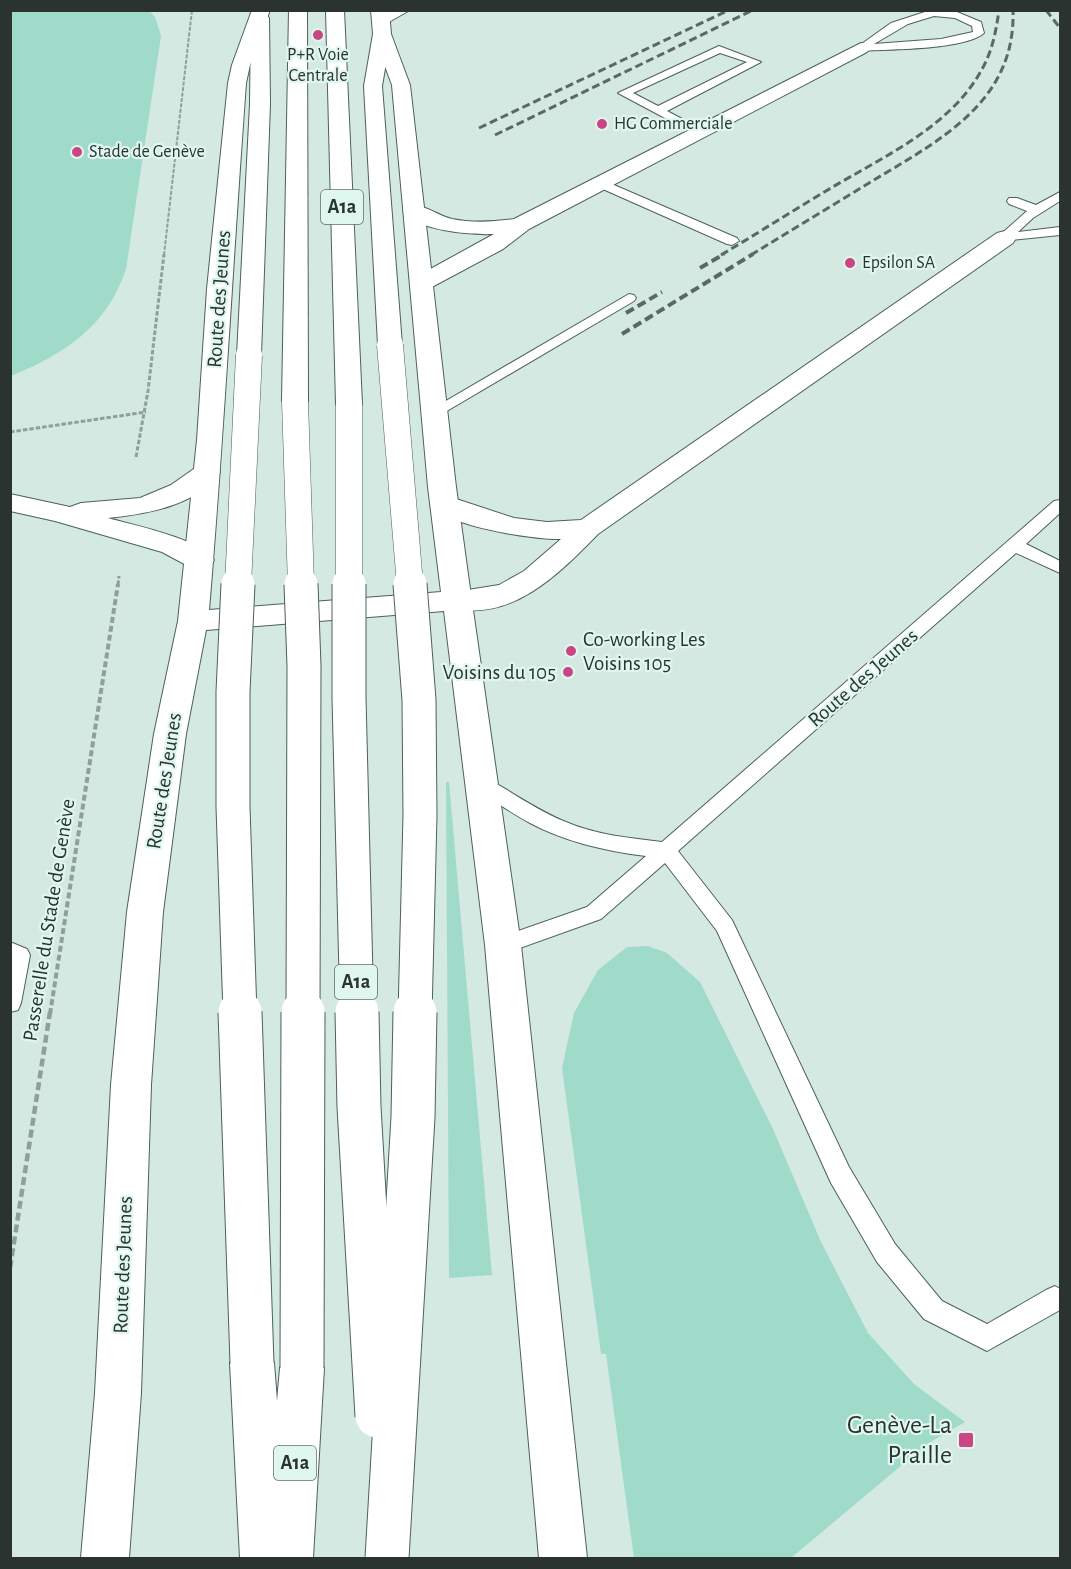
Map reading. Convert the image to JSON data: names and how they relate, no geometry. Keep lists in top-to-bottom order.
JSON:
{
  "streets": {
    "main road": ["A1a", "Route des Jeunes"],
    "path": ["Passerelle du Stade de Genève"]
  },
  "places": {
    "other": [
      "P+R Voie Centrale",
      "HG Commerciale",
      "Stade de Genève",
      "Epsilon SA",
      "Co-working Les Voisins 105",
      "Voisins du 105"
    ],
    "transit": ["Genève-La Praille"]
  }
}
